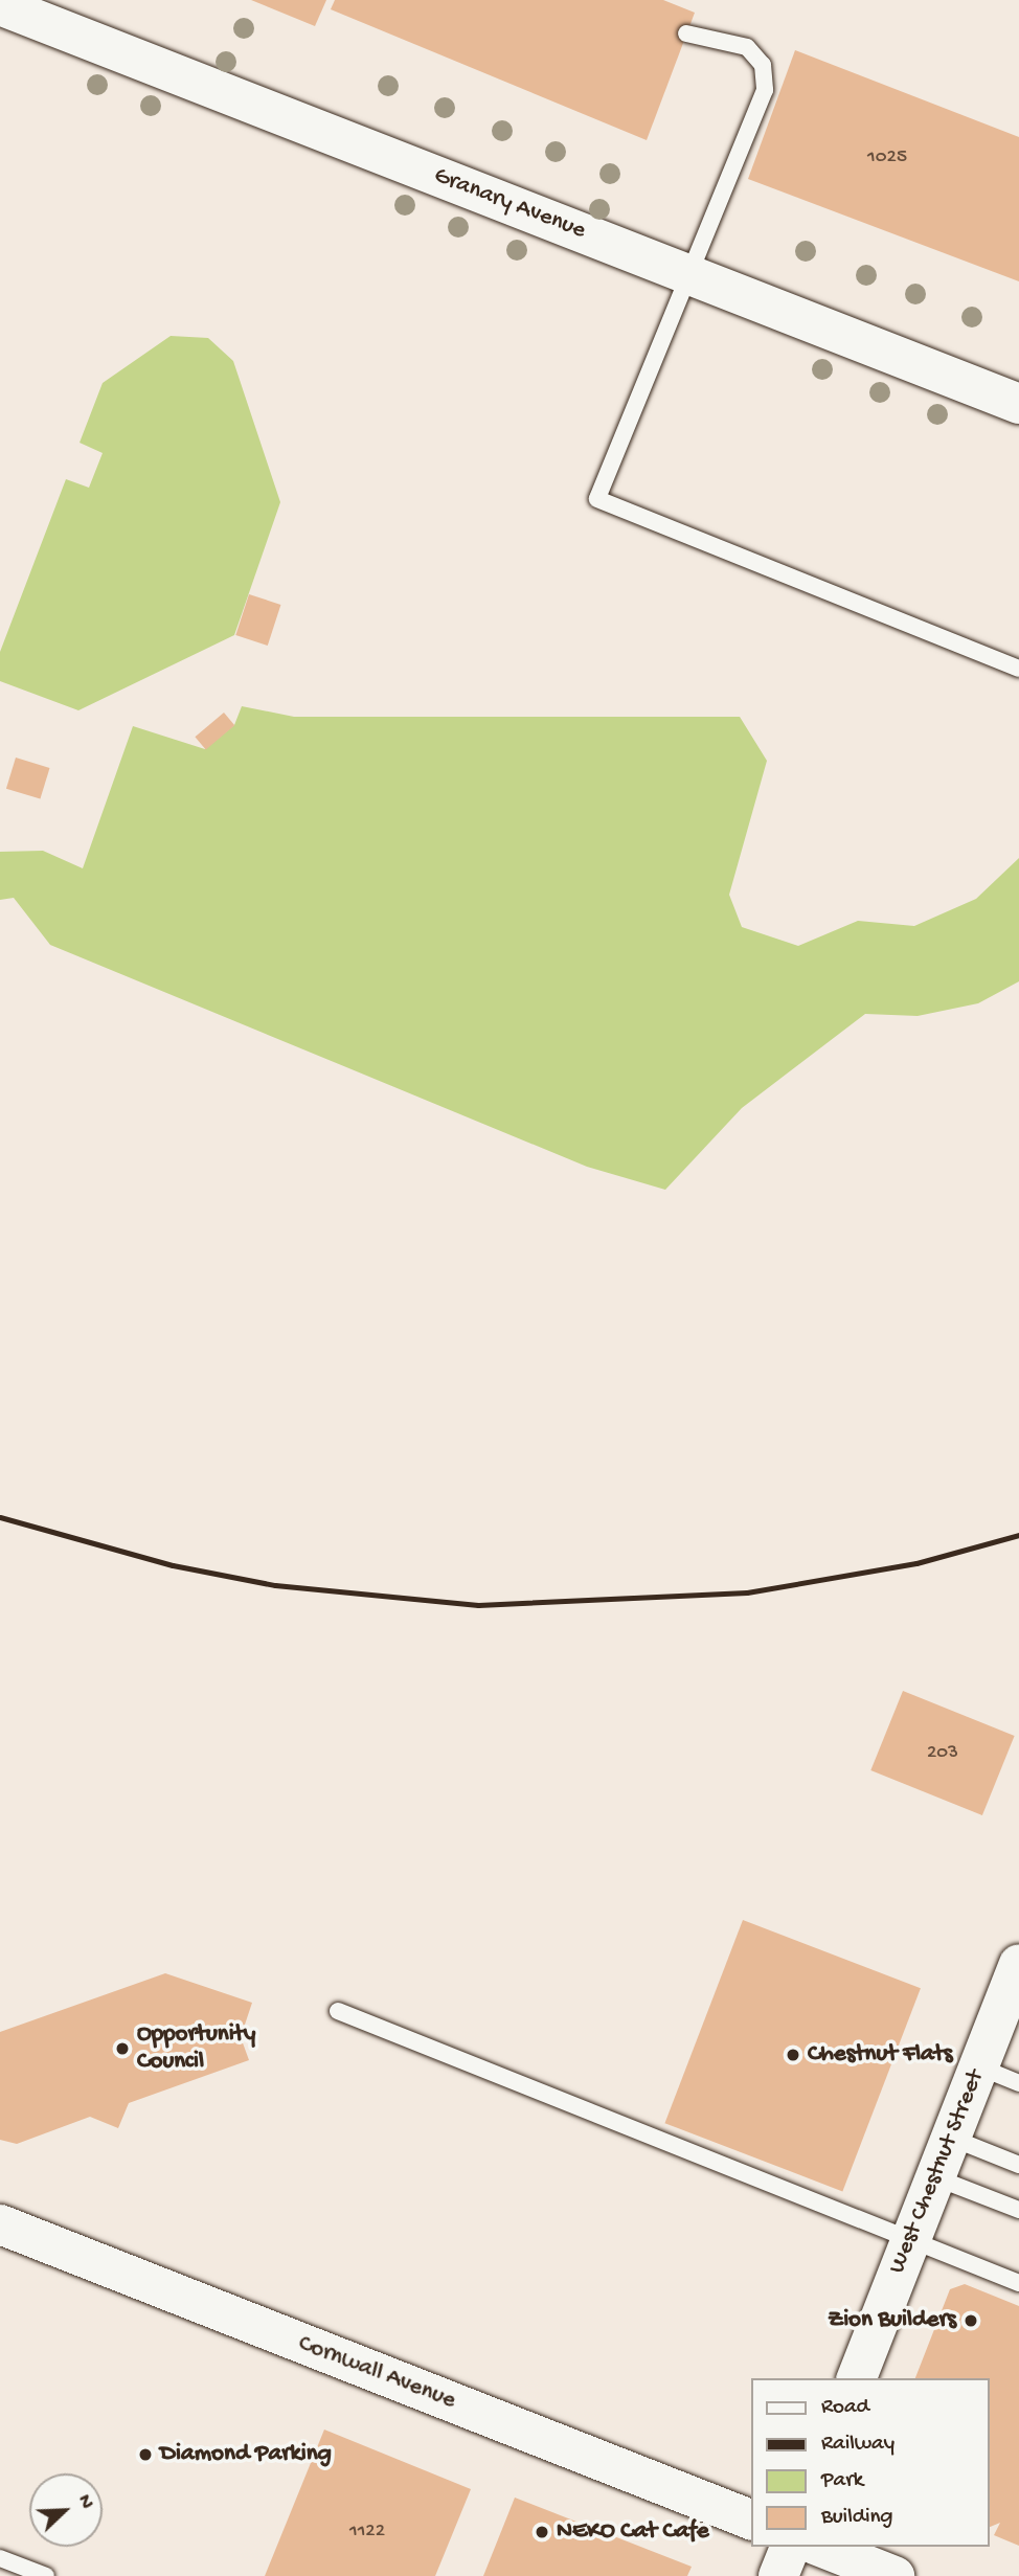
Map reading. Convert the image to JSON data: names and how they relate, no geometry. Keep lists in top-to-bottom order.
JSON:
{
  "streets": {
    "street": ["Granary Avenue", "West Chestnut Street", "Cornwall Avenue"]
  },
  "places": [
    "Opportunity Council",
    "Chestnut Flats",
    "Zion Builders",
    "Diamond Parking",
    "NEKO Cat Cafe"
  ],
  "house_numbers": ["1025", "203", "1122"],
  "legend": [
    "Road",
    "Railway",
    "Park",
    "Building"
  ],
  "north": "top right"
}
